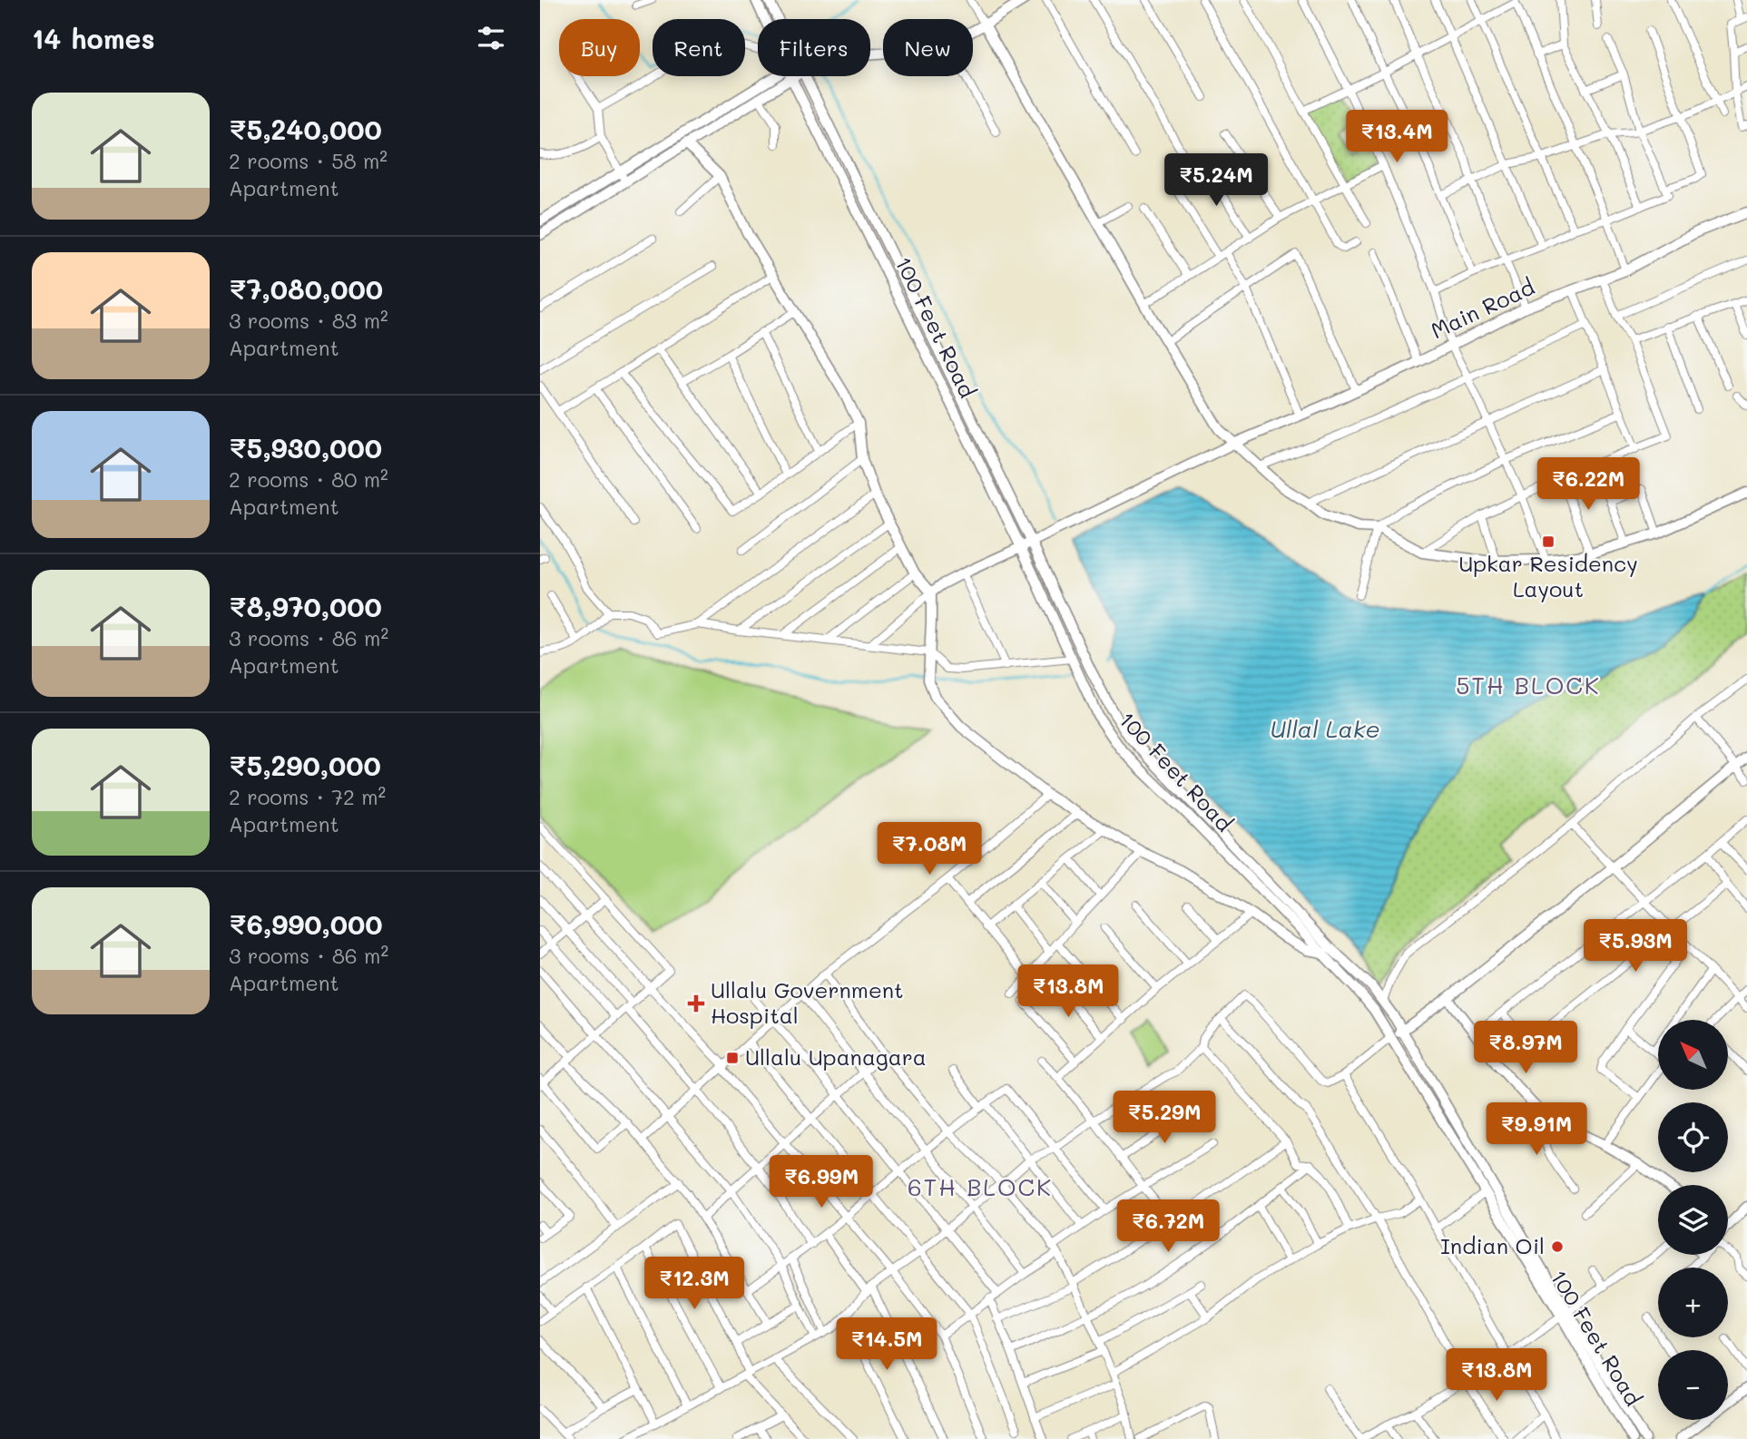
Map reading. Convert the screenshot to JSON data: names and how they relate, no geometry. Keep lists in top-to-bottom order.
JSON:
{
  "streets": {
    "street": ["Main Road", "100 Feet Road"]
  },
  "crossings": [
    ["Main Road", "100 Feet Road"]
  ],
  "districts": ["5TH BLOCK", "6TH BLOCK"],
  "water": ["Ullal Lake"],
  "places": {
    "transit": ["Upkar Residency Layout", "Ullalu Upanagara"],
    "health": ["Ullalu Government Hospital"],
    "other": ["Indian Oil"]
  },
  "north": "top left",
  "page": {
    "heading": "14 homes",
    "chip": [
      "Buy",
      "Rent",
      "Filters",
      "New"
    ],
    "list": [
      {
        "name": "₹5,240,000",
        "note": "2 rooms · 58 m² · Apartment"
      },
      {
        "name": "₹7,080,000",
        "note": "3 rooms · 83 m² · Apartment"
      },
      {
        "name": "₹5,930,000",
        "note": "2 rooms · 80 m² · Apartment"
      },
      {
        "name": "₹8,970,000",
        "note": "3 rooms · 86 m² · Apartment"
      },
      {
        "name": "₹5,290,000",
        "note": "2 rooms · 72 m² · Apartment"
      },
      {
        "name": "₹6,990,000",
        "note": "3 rooms · 86 m² · Apartment"
      }
    ],
    "price": [
      "₹13.4M",
      "₹5.24M",
      "₹6.22M",
      "₹7.08M",
      "₹5.93M",
      "₹13.8M",
      "₹8.97M",
      "₹5.29M",
      "₹9.91M",
      "₹6.99M",
      "₹6.72M",
      "₹12.3M",
      "₹14.5M",
      "₹13.8M"
    ],
    "map_buttons": ["+", "−"]
  }
}
